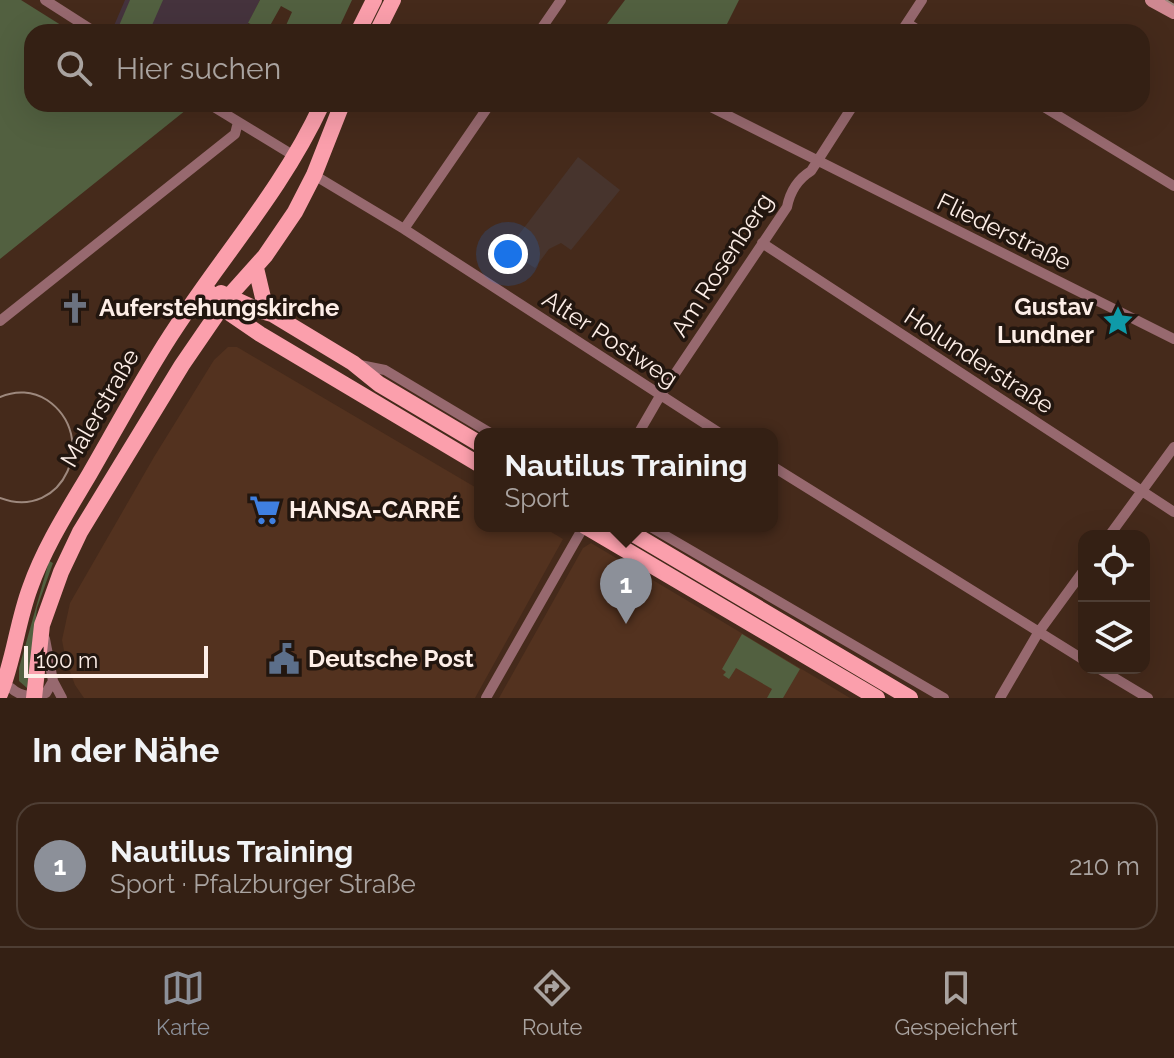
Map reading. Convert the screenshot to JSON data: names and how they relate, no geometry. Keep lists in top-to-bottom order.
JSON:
{
  "streets": {
    "main road": ["Malerstraße"],
    "street": [
      "Fliederstraße",
      "Am Rosenberg",
      "Alter Postweg",
      "Holunderstraße"
    ]
  },
  "crossings": [
    ["Fliederstraße", "Am Rosenberg"],
    ["Am Rosenberg", "Alter Postweg"],
    ["Am Rosenberg", "Holunderstraße"],
    ["Alter Postweg", "Malerstraße"]
  ],
  "places": {
    "church": ["Auferstehungskirche"],
    "place": ["Gustav Lundner"],
    "supermarket": ["HANSA-CARRÉ"],
    "public building": ["Deutsche Post"]
  },
  "scale_bar": "100 m",
  "page": {
    "search": "Hier suchen",
    "popup": ["Nautilus Training", "Sport"],
    "pins": "1",
    "scale": "100 m",
    "heading": "In der Nähe",
    "list": [
      {
        "mark": "1",
        "name": "Nautilus Training",
        "note": "Sport · Pfalzburger Straße",
        "value": "210 m"
      }
    ],
    "nav": ["Karte", "Route", "Gespeichert"]
  }
}
